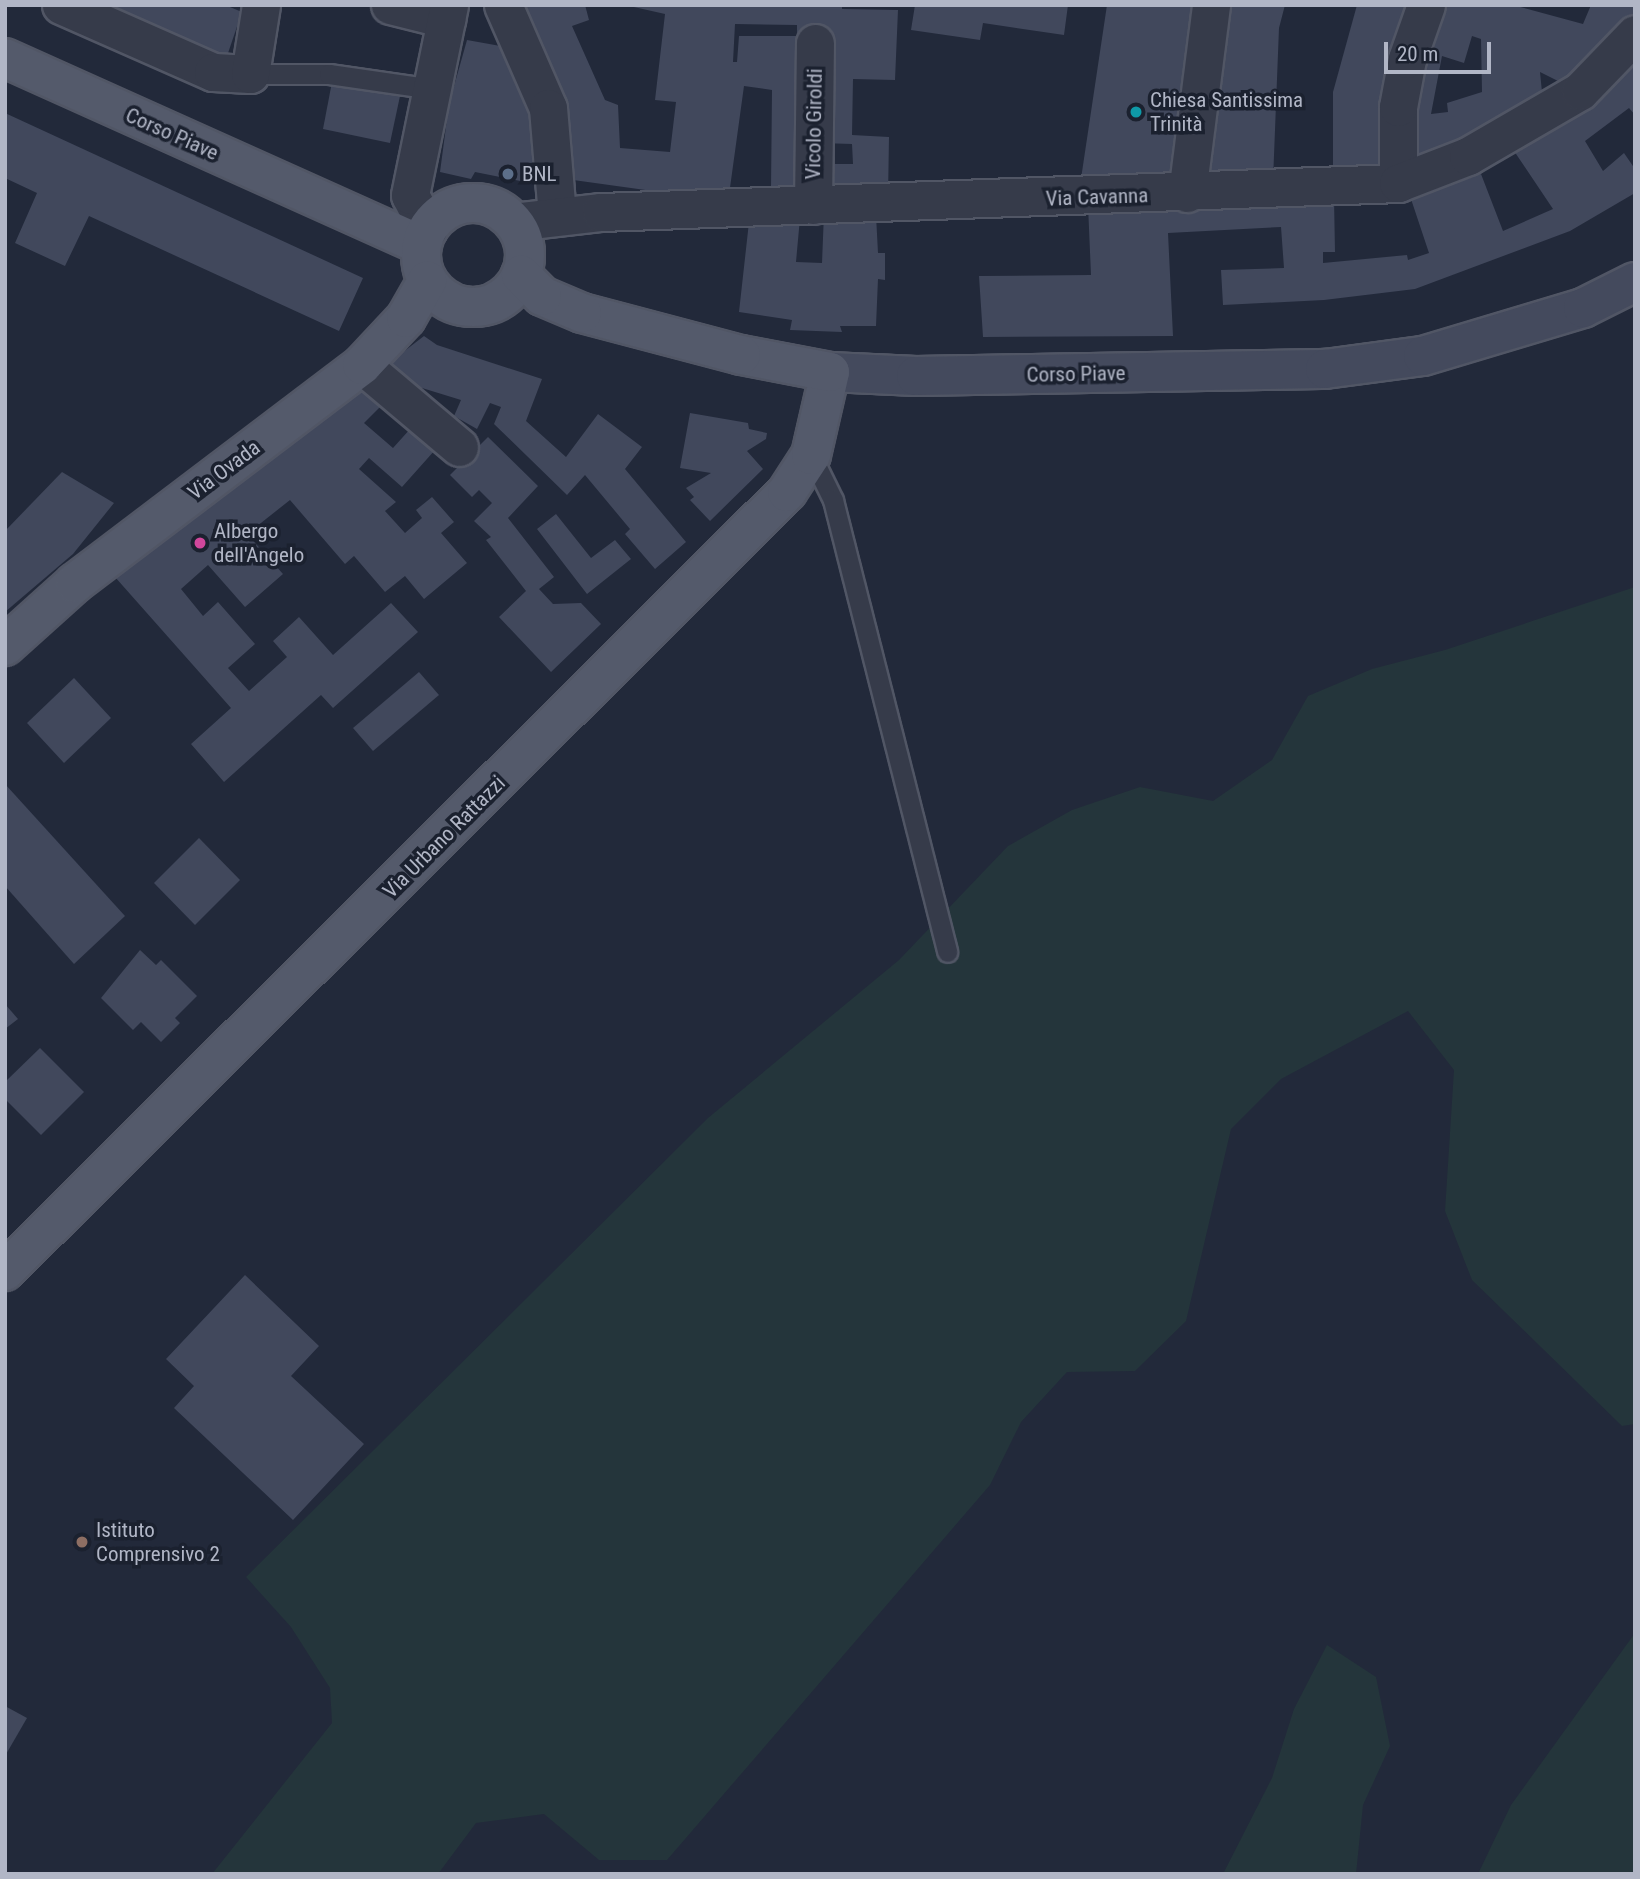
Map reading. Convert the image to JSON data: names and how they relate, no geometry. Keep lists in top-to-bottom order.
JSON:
{
  "streets": {
    "main road": ["Corso Piave", "Via Ovada", "Via Urbano Rattazzi"],
    "street": ["Vicolo Giroldi", "Via Cavanna"]
  },
  "crossings": [
    ["Vicolo Giroldi", "Via Cavanna"],
    ["Corso Piave", "Via Cavanna"],
    ["Corso Piave", "Via Ovada"],
    ["Corso Piave", "Via Urbano Rattazzi"],
    ["Via Cavanna", "Via Ovada"]
  ],
  "places": [
    "Chiesa Santissima Trinità",
    "BNL",
    "Albergo dell'Angelo",
    "Istituto Comprensivo 2"
  ],
  "scale_bar": "20 m"
}
